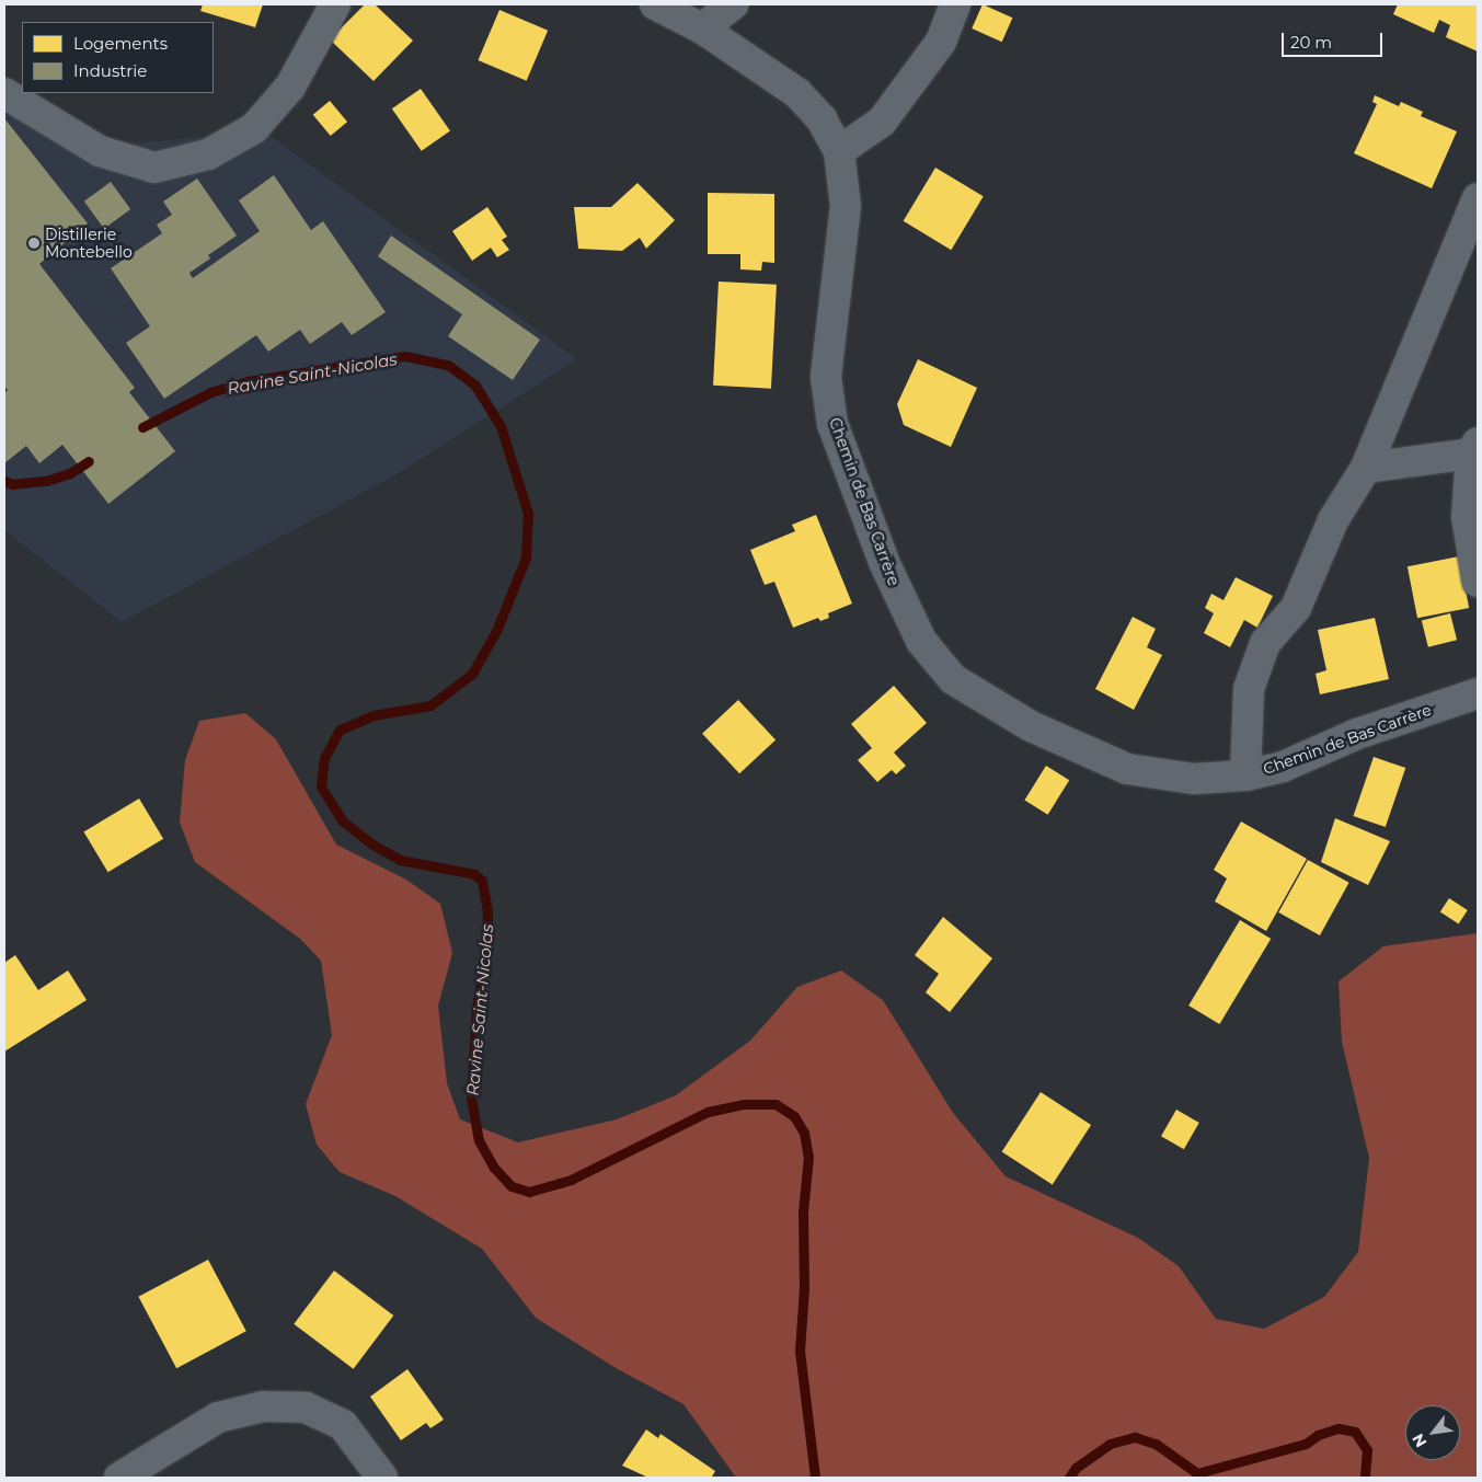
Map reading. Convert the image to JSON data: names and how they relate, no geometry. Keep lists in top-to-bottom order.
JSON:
{
  "streets": {
    "street": ["Chemin de Bas Carrère"]
  },
  "water": ["Ravine Saint-Nicolas"],
  "places": ["Distillerie Montebello"],
  "legend": ["Logements", "Industrie"],
  "scale_bar": "20 m",
  "north": "bottom left"
}
